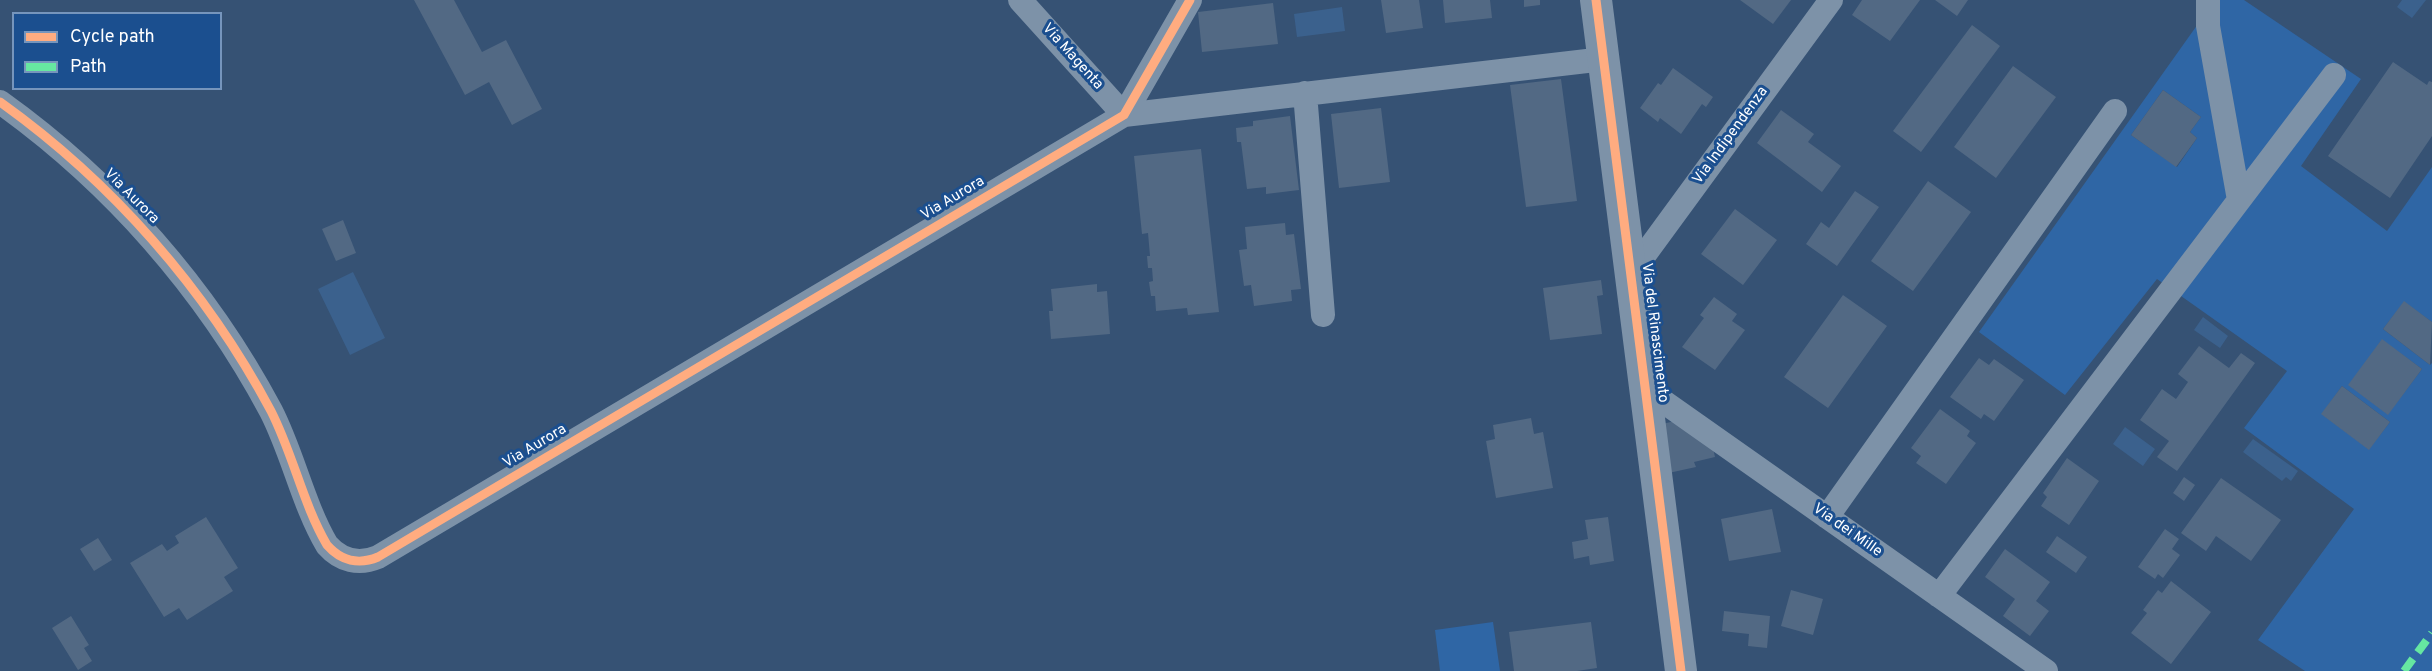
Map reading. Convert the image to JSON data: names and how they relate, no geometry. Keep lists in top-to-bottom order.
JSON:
{
  "streets": {
    "street": [
      "Via Magenta",
      "Via Indipendenza",
      "Via Aurora",
      "Via del Rinascimento",
      "Via dei Mille"
    ]
  },
  "crossings": [
    ["Via Magenta", "Via Aurora"],
    ["Via Indipendenza", "Via del Rinascimento"],
    ["Via del Rinascimento", "Via dei Mille"]
  ],
  "legend": ["Cycle path", "Path"]
}
